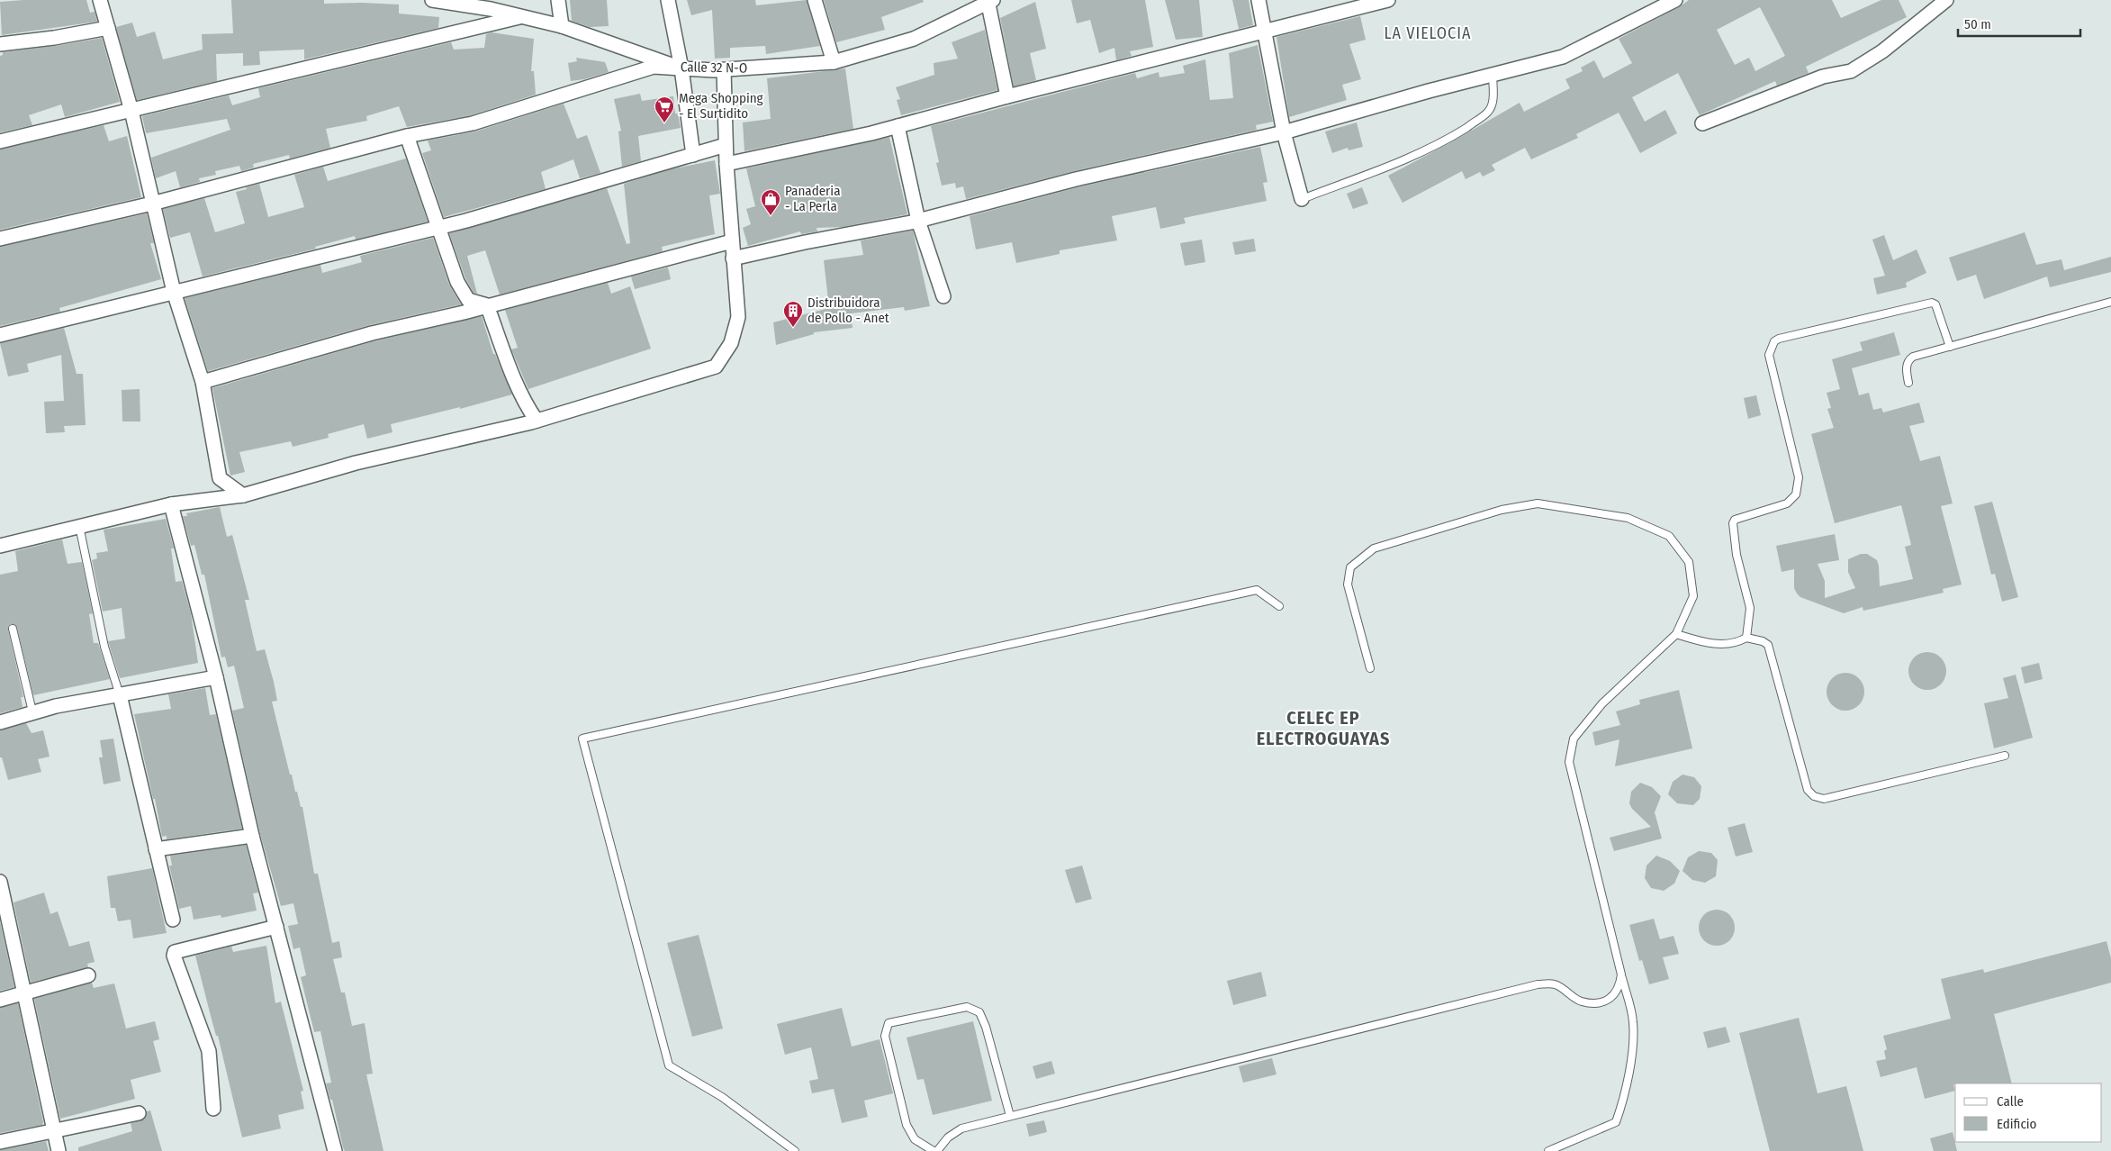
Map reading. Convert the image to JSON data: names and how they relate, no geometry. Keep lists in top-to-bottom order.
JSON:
{
  "streets": {
    "street": ["Calle 32 N-O"]
  },
  "districts": ["LA VIELOCIA", "CELEC EP ELECTROGUAYAS"],
  "places": {
    "supermarket": ["Mega Shopping - El Surtidito"],
    "shop": ["Panaderia - La Perla"],
    "building": ["Distribuidora de Pollo - Anet"]
  },
  "legend": ["Calle", "Edificio"],
  "scale_bar": "50 m"
}
